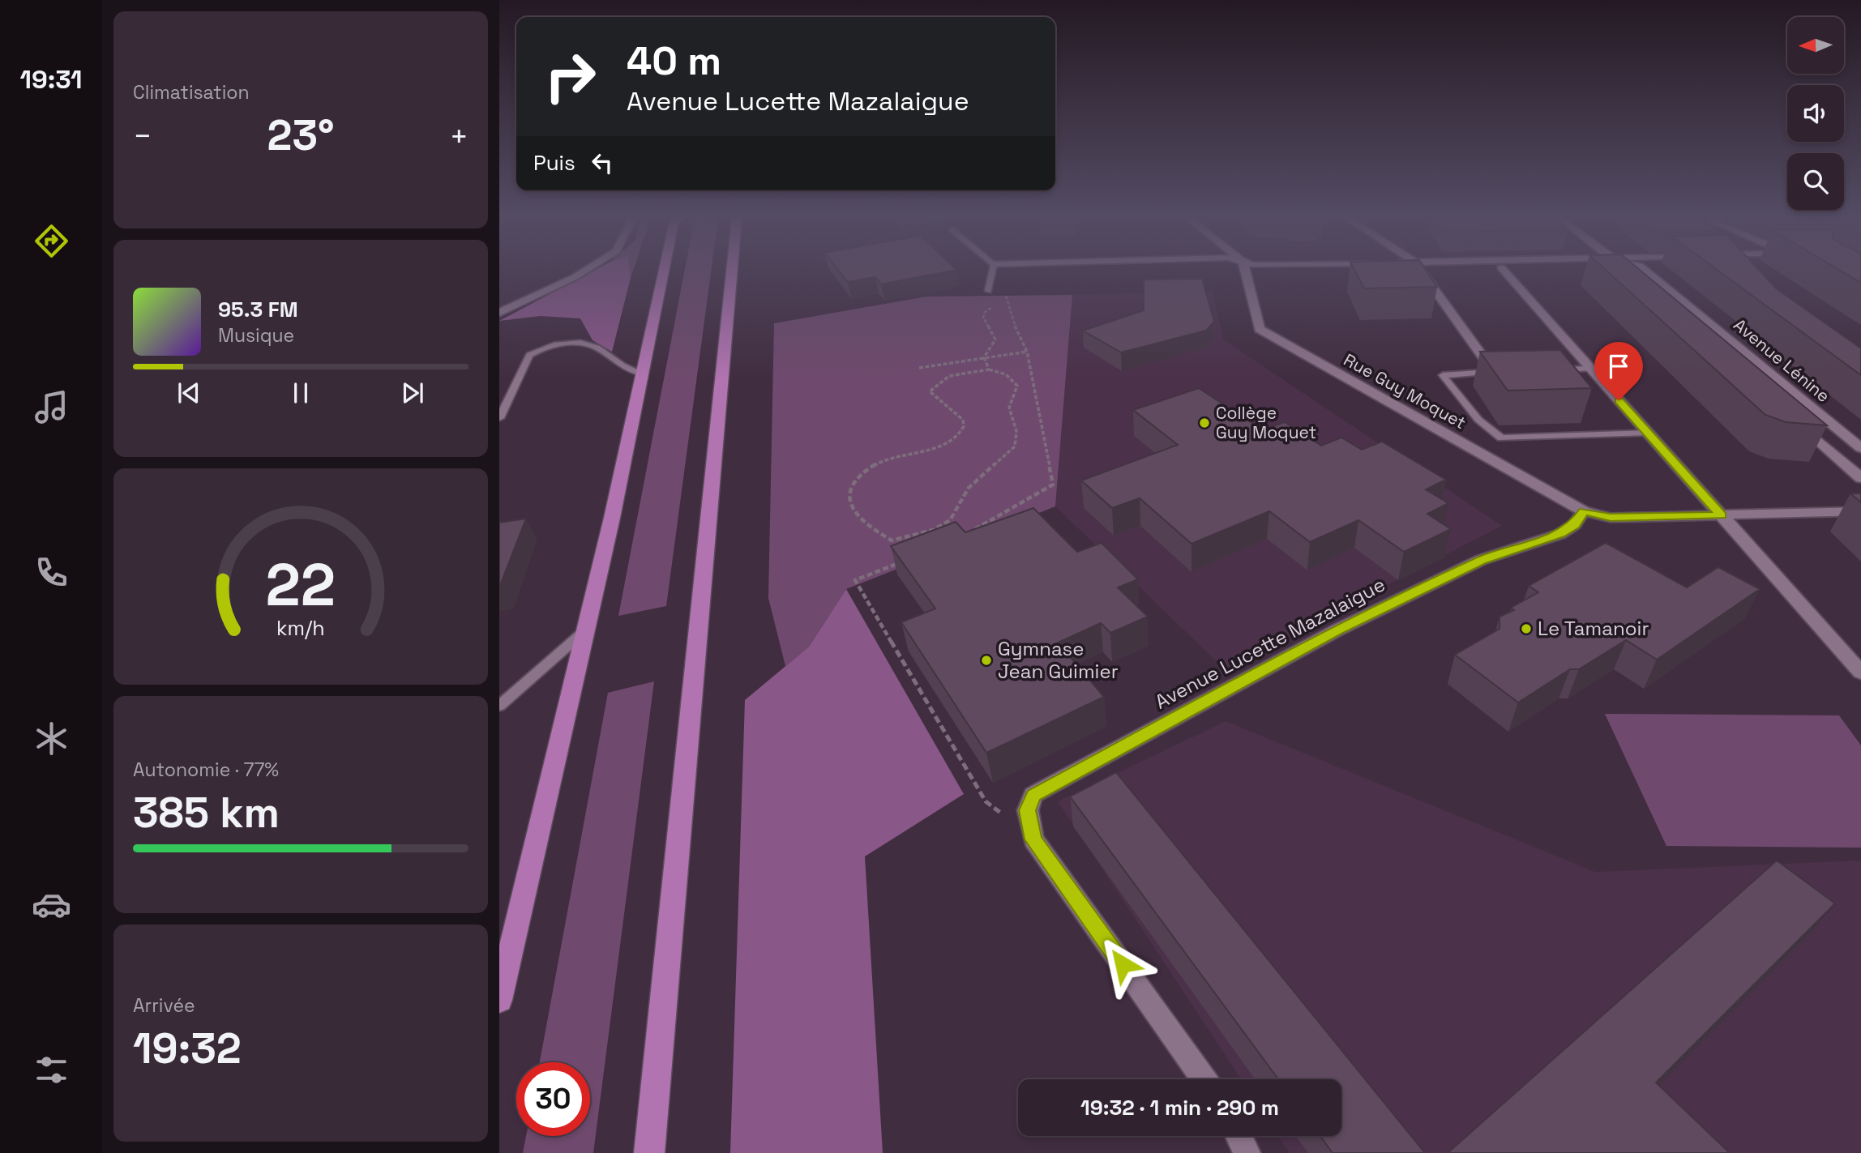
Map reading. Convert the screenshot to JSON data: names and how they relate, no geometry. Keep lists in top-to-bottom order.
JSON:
{
  "streets": {
    "street": ["Avenue Lénine", "Rue Guy Moquet", "Avenue Lucette Mazalaigue"]
  },
  "crossings": [
    ["Rue Guy Moquet", "Avenue Lucette Mazalaigue"]
  ],
  "places": ["Collège Guy Moquet", "Le Tamanoir", "Gymnase Jean Guimier"],
  "north": "left",
  "page": {
    "tabs": "19:31",
    "tile": [
      "Climatisation",
      ["Autonomie · 77%", "385 km"],
      ["Arrivée", "19:32"]
    ],
    "turn": ["40 m", "Avenue Lucette Mazalaigue"],
    "heat": ["−", "23°", "+"],
    "then": "Puis",
    "song": ["95.3 FM", "Musique"],
    "limit": "30",
    "trip": "19:32 · 1 min · 290 m",
    "gauge": ["22", "km/h"]
  }
}
